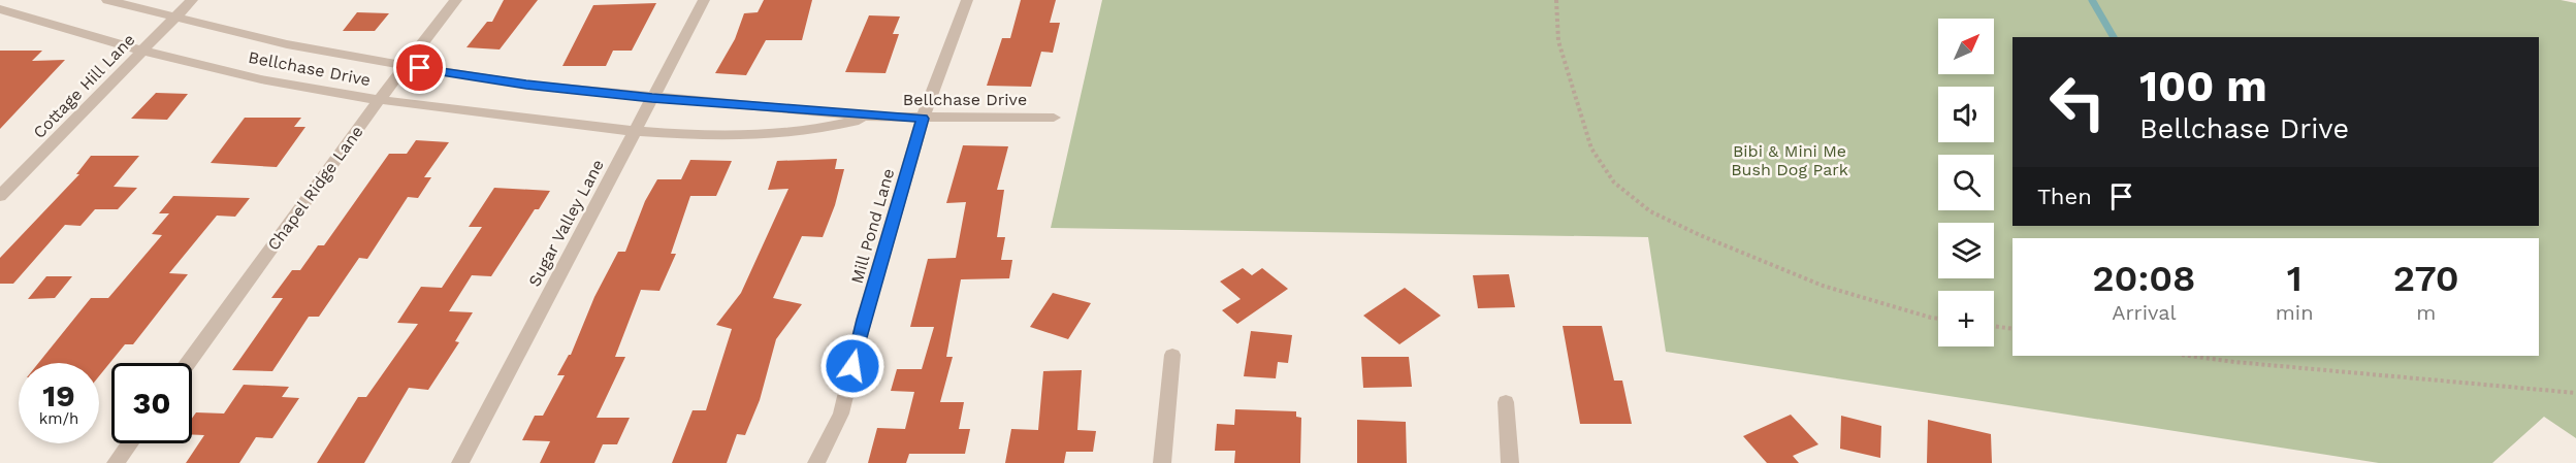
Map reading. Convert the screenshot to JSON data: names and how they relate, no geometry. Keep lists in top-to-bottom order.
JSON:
{
  "streets": {
    "street": [
      "Bellchase Drive",
      "Cottage Hill Lane",
      "Chapel Ridge Lane",
      "Sugar Valley Lane",
      "Mill Pond Lane"
    ]
  },
  "crossings": [
    ["Bellchase Drive", "Cottage Hill Lane"],
    ["Bellchase Drive", "Chapel Ridge Lane"],
    ["Bellchase Drive", "Sugar Valley Lane"],
    ["Bellchase Drive", "Mill Pond Lane"]
  ],
  "parks": ["Bibi & Mini Me Bush Dog Park"],
  "north": "top right",
  "page": {
    "map_buttons": "+",
    "turn": ["100 m", "Bellchase Drive"],
    "then": "Then",
    "eta": [
      "20:08",
      "Arrival",
      "1",
      "min",
      "270",
      "m"
    ],
    "speed": "19 km/h",
    "limit": "30"
  }
}
